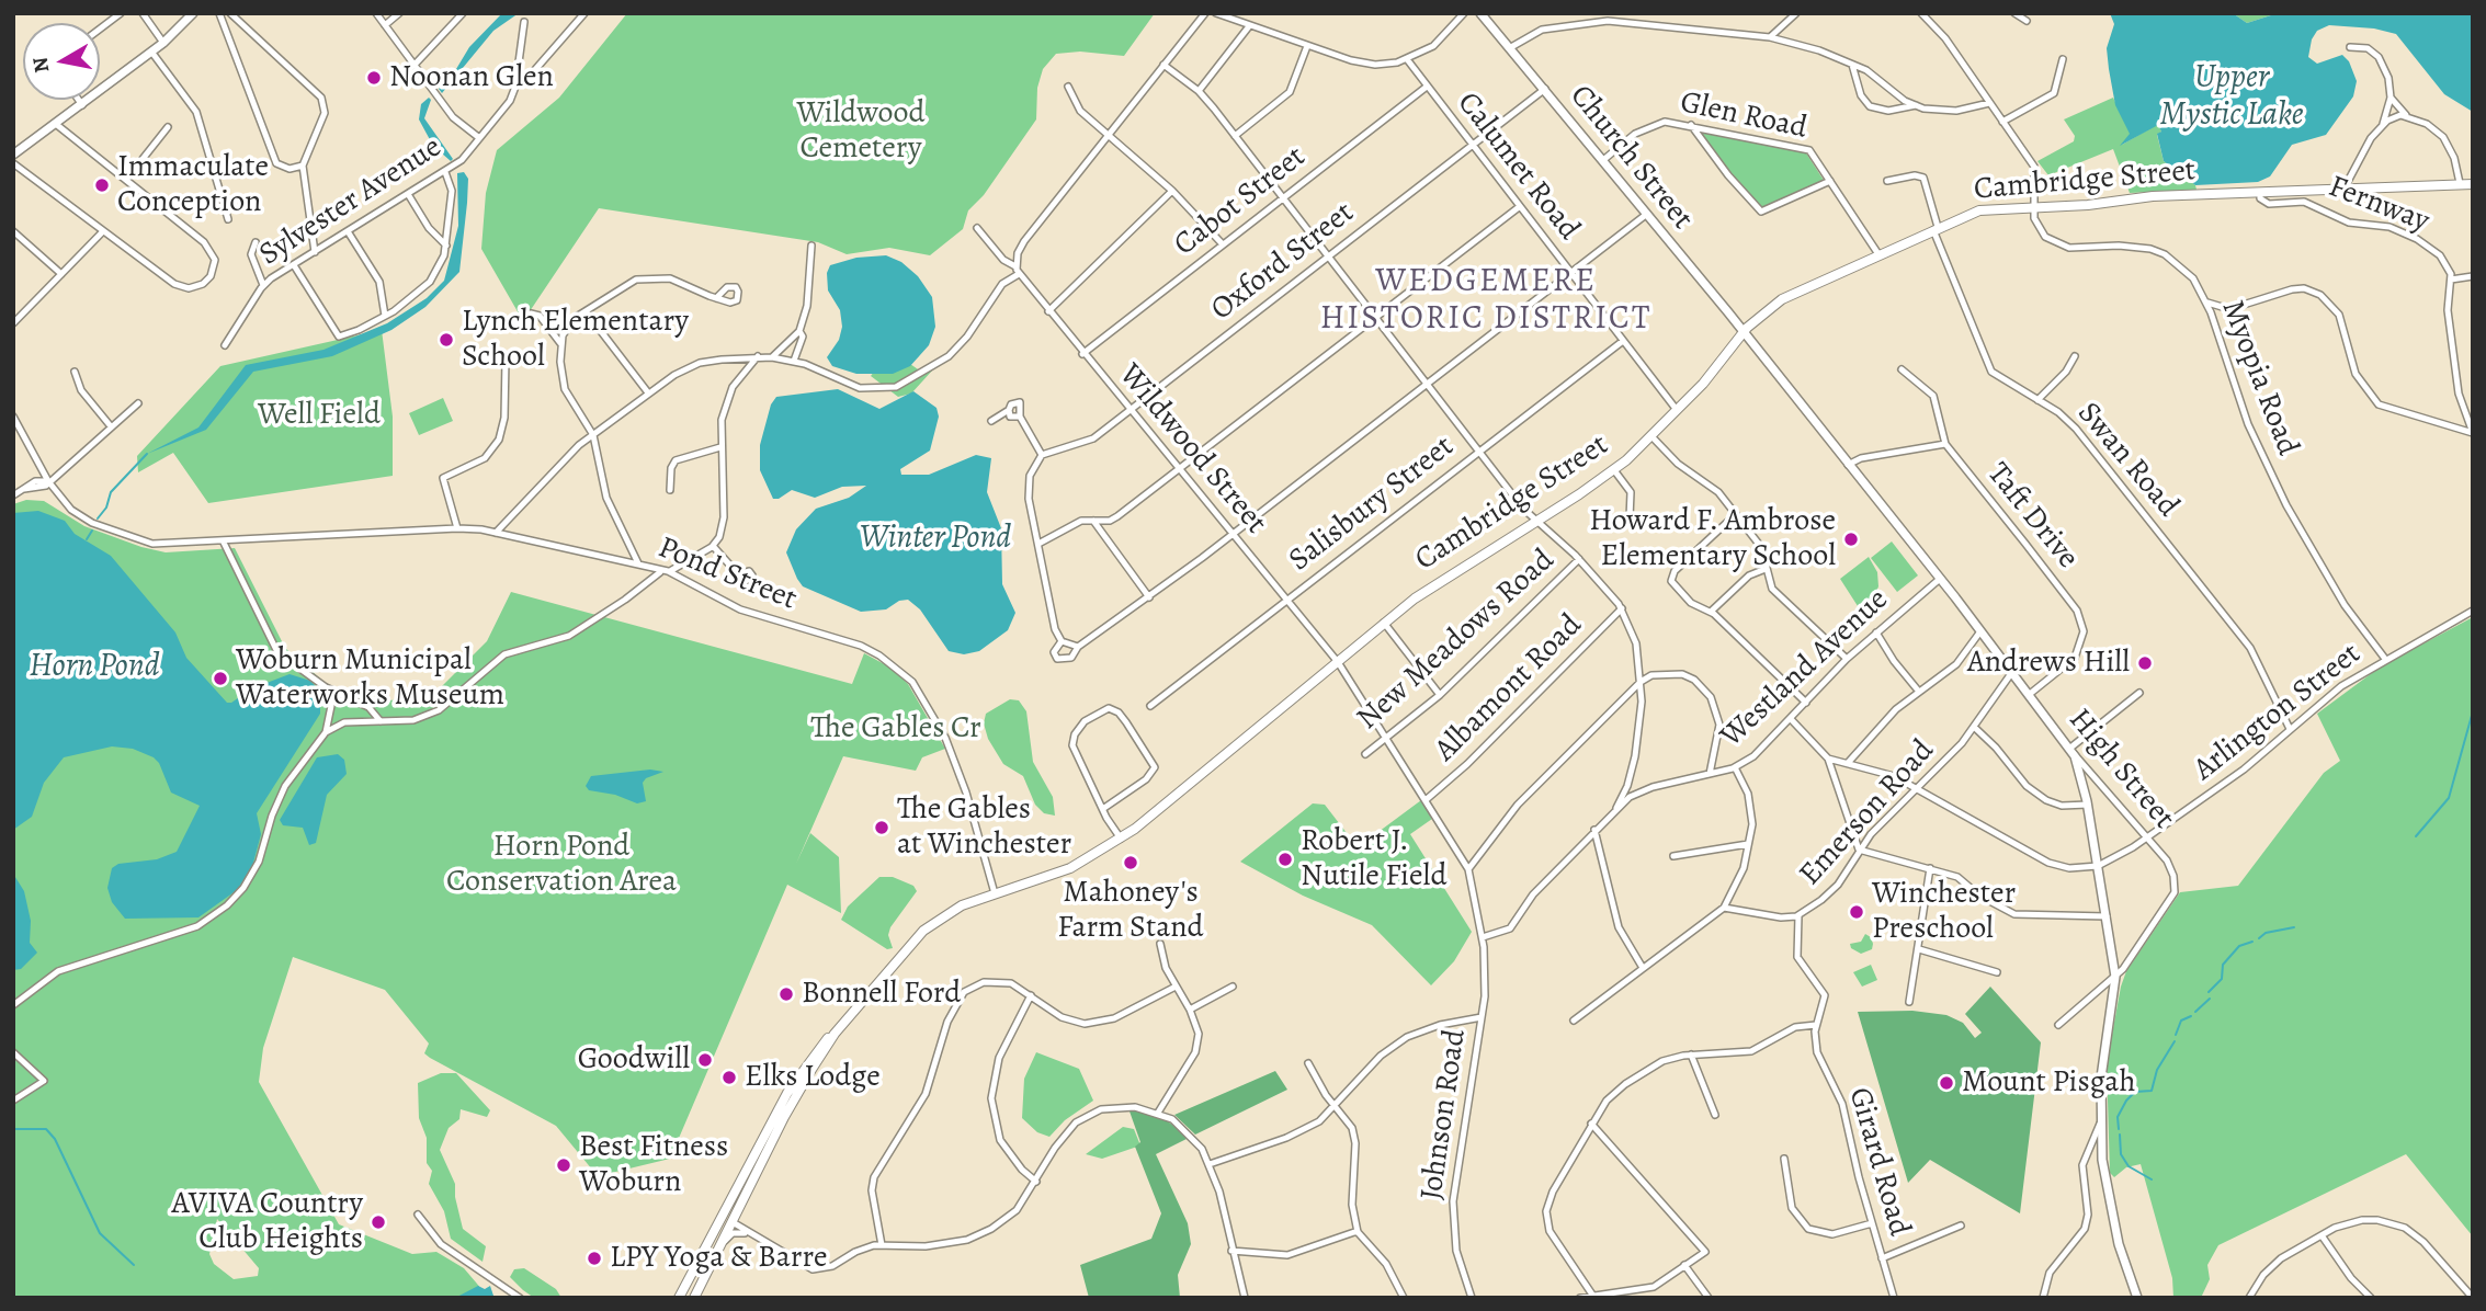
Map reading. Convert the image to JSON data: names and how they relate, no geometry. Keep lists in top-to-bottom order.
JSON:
{
  "streets": {
    "highway": ["Cambridge Street"],
    "main road": ["Church Street", "High Street"],
    "street": [
      "Glen Road",
      "Calumet Road",
      "Sylvester Avenue",
      "Cabot Street",
      "Fernway",
      "Oxford Street",
      "Myopia Road",
      "Wildwood Street",
      "Swan Road",
      "Salisbury Street",
      "Taft Drive",
      "Pond Street",
      "New Meadows Road",
      "Westland Avenue",
      "Albamont Road",
      "Arlington Street",
      "Emerson Road",
      "Johnson Road",
      "Girard Road"
    ]
  },
  "crossings": [
    ["Glen Road", "Church Street"],
    ["Glen Road", "Cambridge Street"],
    ["Church Street", "Cambridge Street"],
    ["Church Street", "Oxford Street"],
    ["Church Street", "High Street"],
    ["Calumet Road", "Cambridge Street"],
    ["Calumet Road", "Cabot Street"],
    ["Calumet Road", "Oxford Street"],
    ["Calumet Road", "Salisbury Street"],
    ["Cambridge Street", "Fernway"],
    ["Cambridge Street", "Myopia Road"],
    ["Cambridge Street", "Wildwood Street"],
    ["Cambridge Street", "Swan Road"],
    ["Cambridge Street", "Pond Street"],
    ["Cambridge Street", "High Street"],
    ["Cabot Street", "Wildwood Street"],
    ["Oxford Street", "Wildwood Street"],
    ["Myopia Road", "Arlington Street"],
    ["Wildwood Street", "Salisbury Street"],
    ["Wildwood Street", "New Meadows Road"],
    ["Wildwood Street", "Westland Avenue"],
    ["Wildwood Street", "Albamont Road"],
    ["Wildwood Street", "Johnson Road"],
    ["Swan Road", "Arlington Street"],
    ["Taft Drive", "High Street"],
    ["Westland Avenue", "High Street"],
    ["Westland Avenue", "Johnson Road"],
    ["Arlington Street", "High Street"],
    ["High Street", "Emerson Road"],
    ["Emerson Road", "Girard Road"]
  ],
  "districts": ["WEDGEMERE HISTORIC DISTRICT"],
  "water": ["Upper Mystic Lake", "Winter Pond", "Horn Pond"],
  "parks": [
    "Wildwood Cemetery",
    "Well Field",
    "The Gables Cr",
    "Horn Pond Conservation Area"
  ],
  "places": [
    "Noonan Glen",
    "Immaculate Conception",
    "Lynch Elementary School",
    "Howard F. Ambrose Elementary School",
    "Andrews Hill",
    "Woburn Municipal Waterworks Museum",
    "The Gables at Winchester",
    "Robert J. Nutile Field",
    "Mahoney's Farm Stand",
    "Winchester Preschool",
    "Bonnell Ford",
    "Goodwill",
    "Elks Lodge",
    "Mount Pisgah",
    "Best Fitness Woburn",
    "AVIVA Country Club Heights",
    "LPY Yoga & Barre"
  ],
  "north": "left"
}
